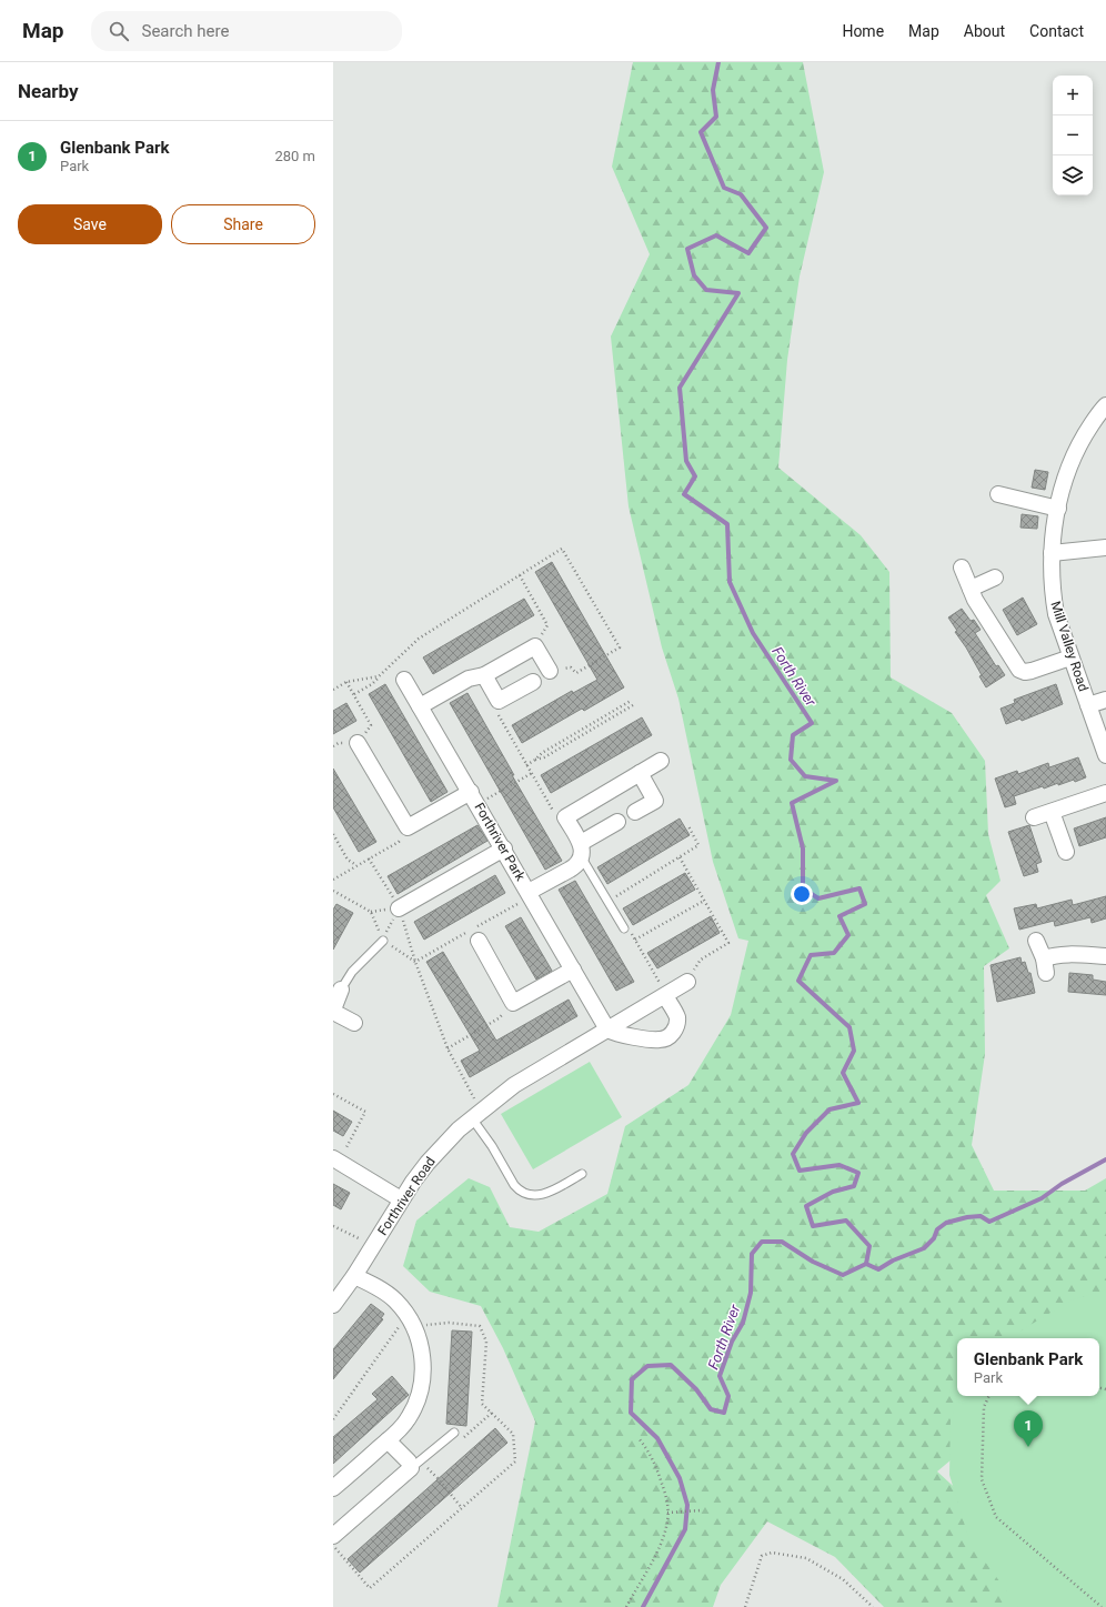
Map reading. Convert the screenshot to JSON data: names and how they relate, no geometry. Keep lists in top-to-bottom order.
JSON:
{
  "streets": {
    "street": ["Mill Valley Road", "Forthriver Park", "Forthriver Road"]
  },
  "crossings": [
    ["Forthriver Park", "Forthriver Road"]
  ],
  "water": ["Forth River"],
  "page": {
    "header": "Map",
    "search": "Search here",
    "nav": [
      "Home",
      "Map",
      "About",
      "Contact"
    ],
    "heading": "Nearby",
    "map_buttons": ["+", "−"],
    "list": [
      {
        "mark": "1",
        "name": "Glenbank Park",
        "note": "Park",
        "value": "280 m"
      }
    ],
    "buttons": ["Save", "Share"],
    "popup": ["Glenbank Park", "Park"],
    "pins": "1"
  }
}
